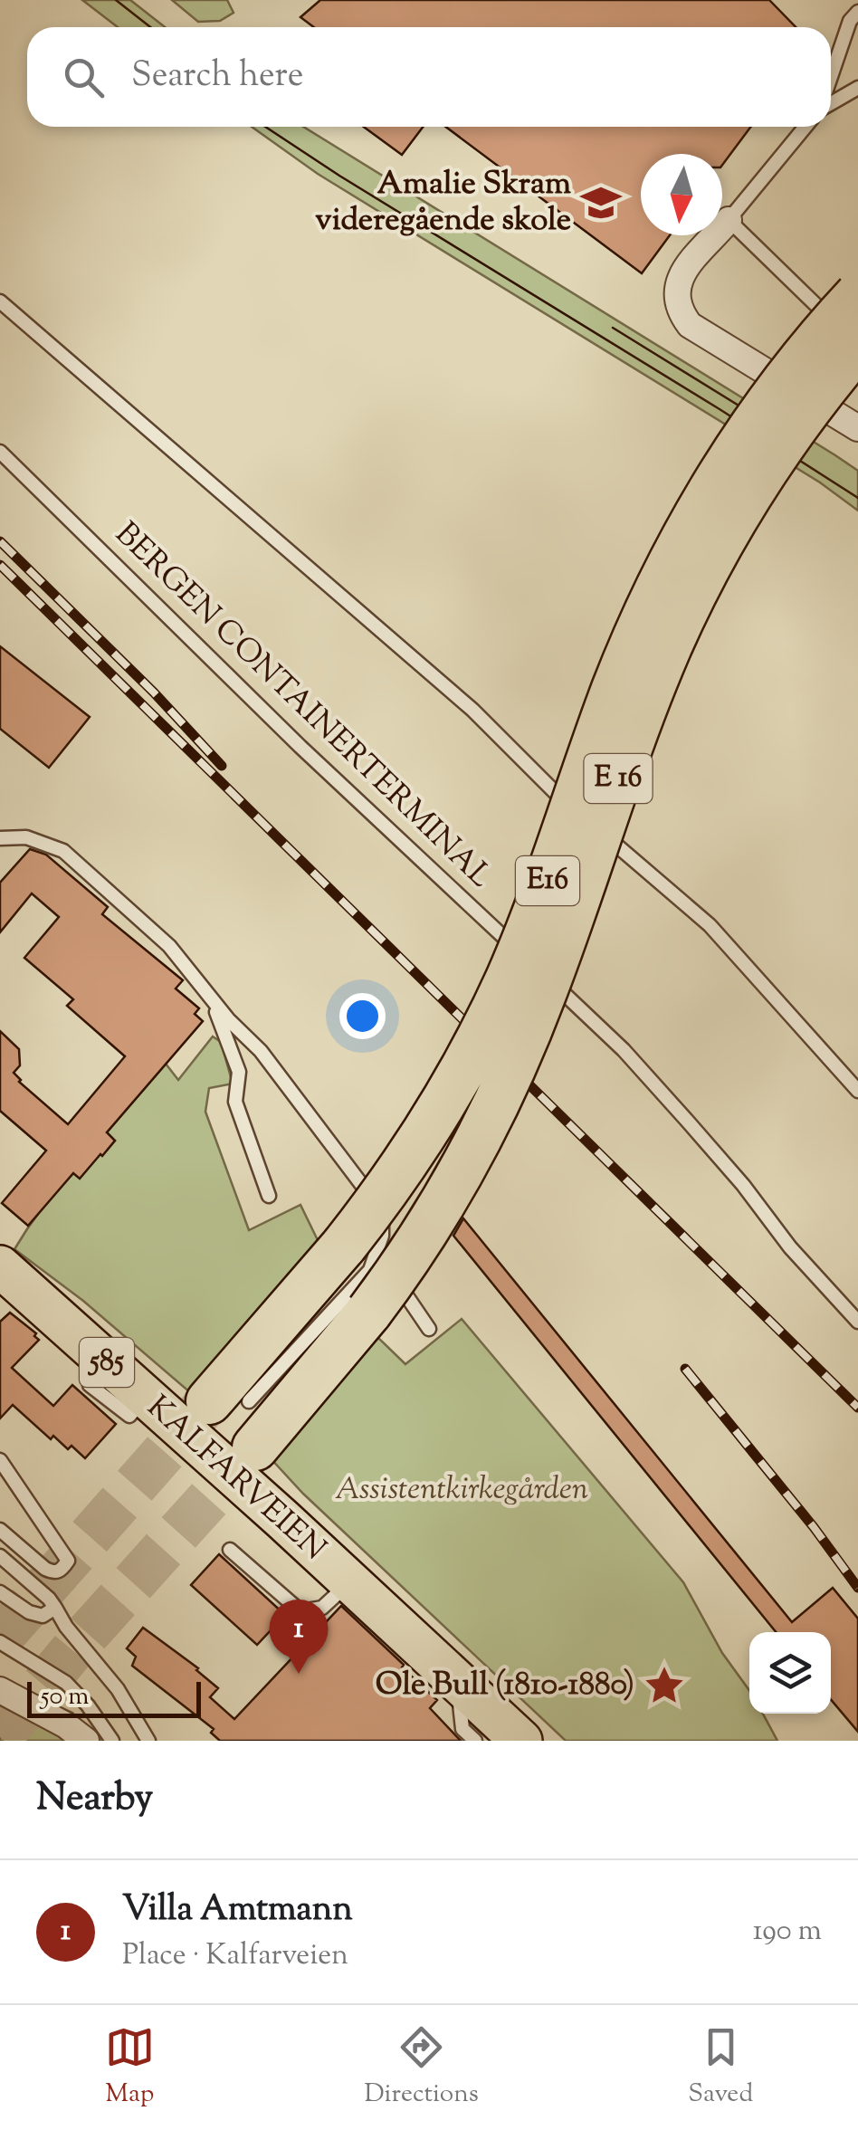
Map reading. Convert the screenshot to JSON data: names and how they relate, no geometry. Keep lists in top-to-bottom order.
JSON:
{
  "streets": {
    "highway": ["E 16", "E16"],
    "main road": ["585", "KALFARVEIEN"],
    "lane": ["BERGEN CONTAINERTERMINAL"]
  },
  "parks": ["Assistentkirkegården"],
  "places": {
    "school or university": ["Amalie Skram videregående skole"],
    "place": ["Ole Bull (1810-1880)"]
  },
  "scale_bar": "50 m",
  "north": "bottom",
  "page": {
    "search": "Search here",
    "pins": "1",
    "scale": "50 m",
    "heading": "Nearby",
    "list": [
      {
        "mark": "1",
        "name": "Villa Amtmann",
        "note": "Place · Kalfarveien",
        "value": "190 m"
      }
    ],
    "nav": ["Map", "Directions", "Saved"]
  }
}
